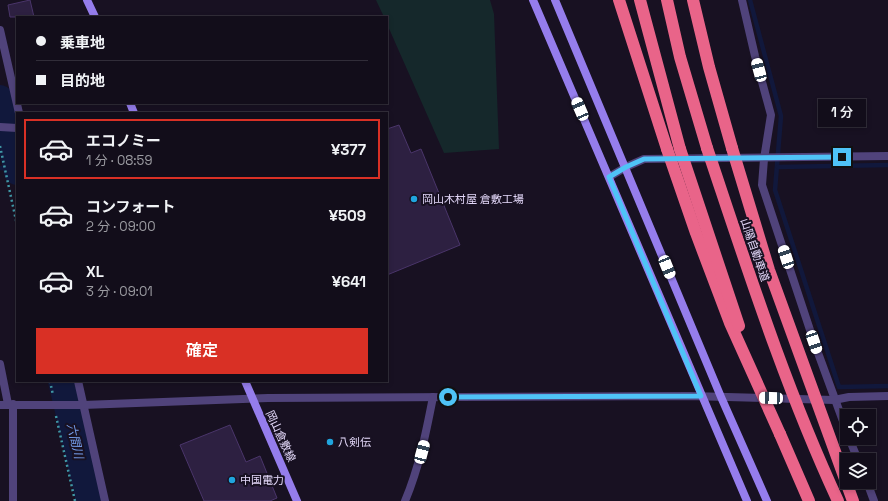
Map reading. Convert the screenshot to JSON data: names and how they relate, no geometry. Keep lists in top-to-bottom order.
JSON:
{
  "streets": {
    "highway": ["山陽自動車道"],
    "street": ["岡山倉敷線"]
  },
  "water": ["六間川"],
  "places": ["岡山木村屋 倉敷工場", "八剣伝", "中国電力"],
  "page": {
    "banner": ["乗車地", "目的地"],
    "bubble": "1 分",
    "list": [
      {
        "name": "エコノミー",
        "note": "1 分 · 08:59",
        "value": "¥377"
      },
      {
        "name": "コンフォート",
        "note": "2 分 · 09:00",
        "value": "¥509"
      },
      {
        "name": "XL",
        "note": "3 分 · 09:01",
        "value": "¥641"
      }
    ],
    "buttons": "確定"
  }
}
